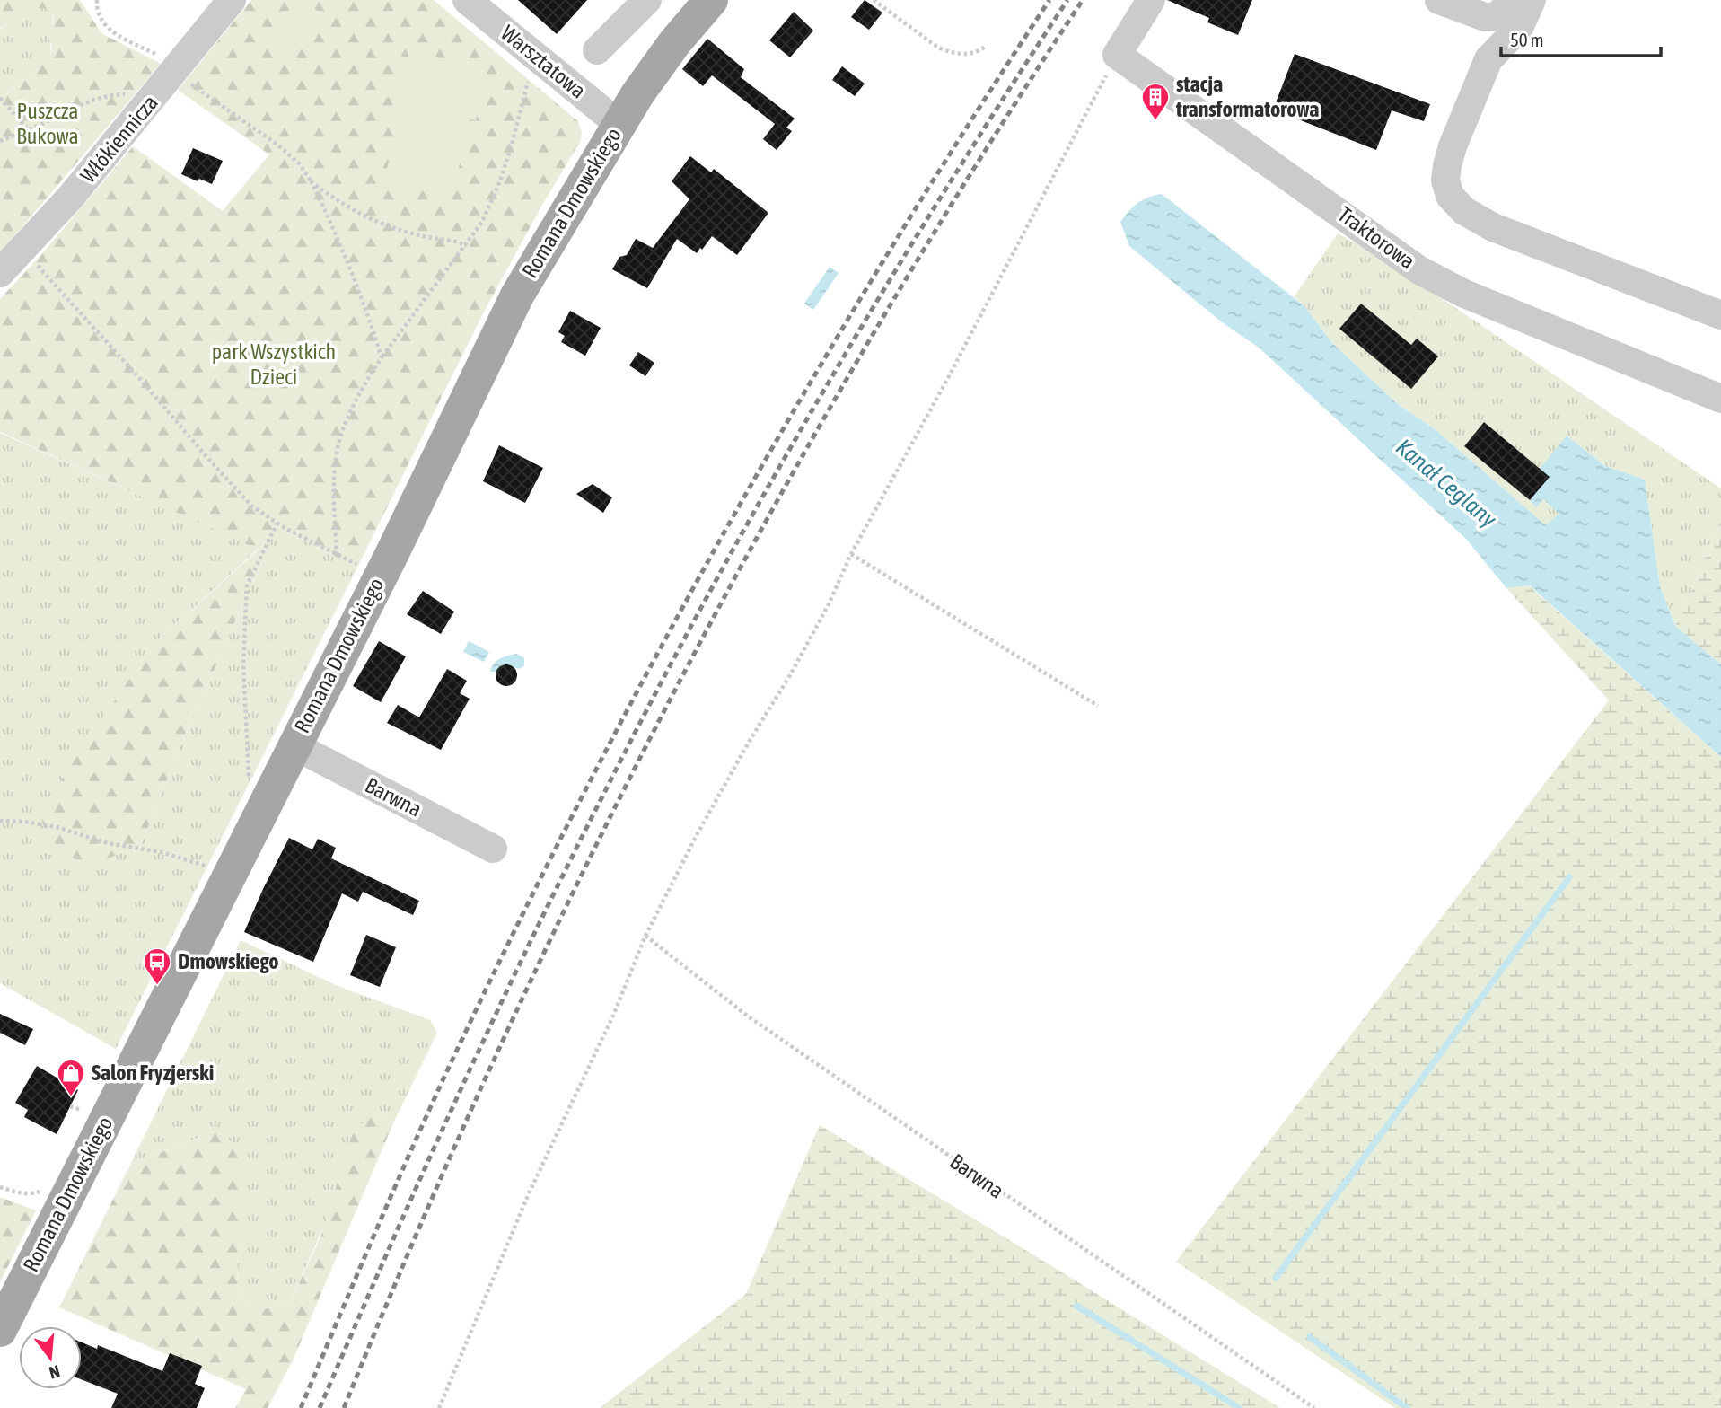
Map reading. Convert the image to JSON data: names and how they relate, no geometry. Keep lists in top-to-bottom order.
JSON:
{
  "streets": {
    "main road": ["Romana Dmowskiego"],
    "street": [
      "Warsztatowa",
      "Włókiennicza",
      "Traktorowa",
      "Barwna"
    ]
  },
  "crossings": [
    ["Warsztatowa", "Romana Dmowskiego"],
    ["Romana Dmowskiego", "Barwna"]
  ],
  "water": ["Kanał Ceglany"],
  "parks": ["Puszcza Bukowa", "park Wszystkich Dzieci"],
  "places": {
    "building": ["stacja transformatorowa"],
    "bus stop": ["Dmowskiego"],
    "shop": ["Salon Fryzjerski"]
  },
  "scale_bar": "50 m",
  "north": "bottom"
}
